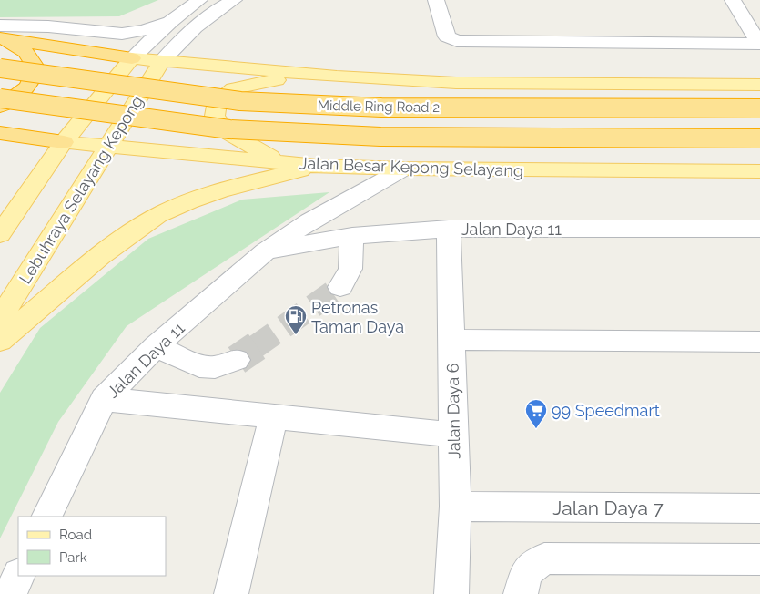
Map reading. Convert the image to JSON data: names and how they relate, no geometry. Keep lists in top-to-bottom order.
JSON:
{
  "streets": {
    "highway": ["Middle Ring Road 2"],
    "main road": ["Jalan Besar Kepong Selayang", "Lebuhraya Selayang Kepong"],
    "street": ["Jalan Daya 11", "Jalan Daya 6", "Jalan Daya 7"]
  },
  "crossings": [
    ["Jalan Besar Kepong Selayang", "Lebuhraya Selayang Kepong"],
    ["Jalan Besar Kepong Selayang", "Jalan Daya 11"],
    ["Jalan Daya 11", "Jalan Daya 6"],
    ["Jalan Daya 6", "Jalan Daya 7"]
  ],
  "places": {
    "fuel station": ["Petronas Taman Daya"],
    "supermarket": ["99 Speedmart"]
  },
  "legend": ["Road", "Park"]
}
